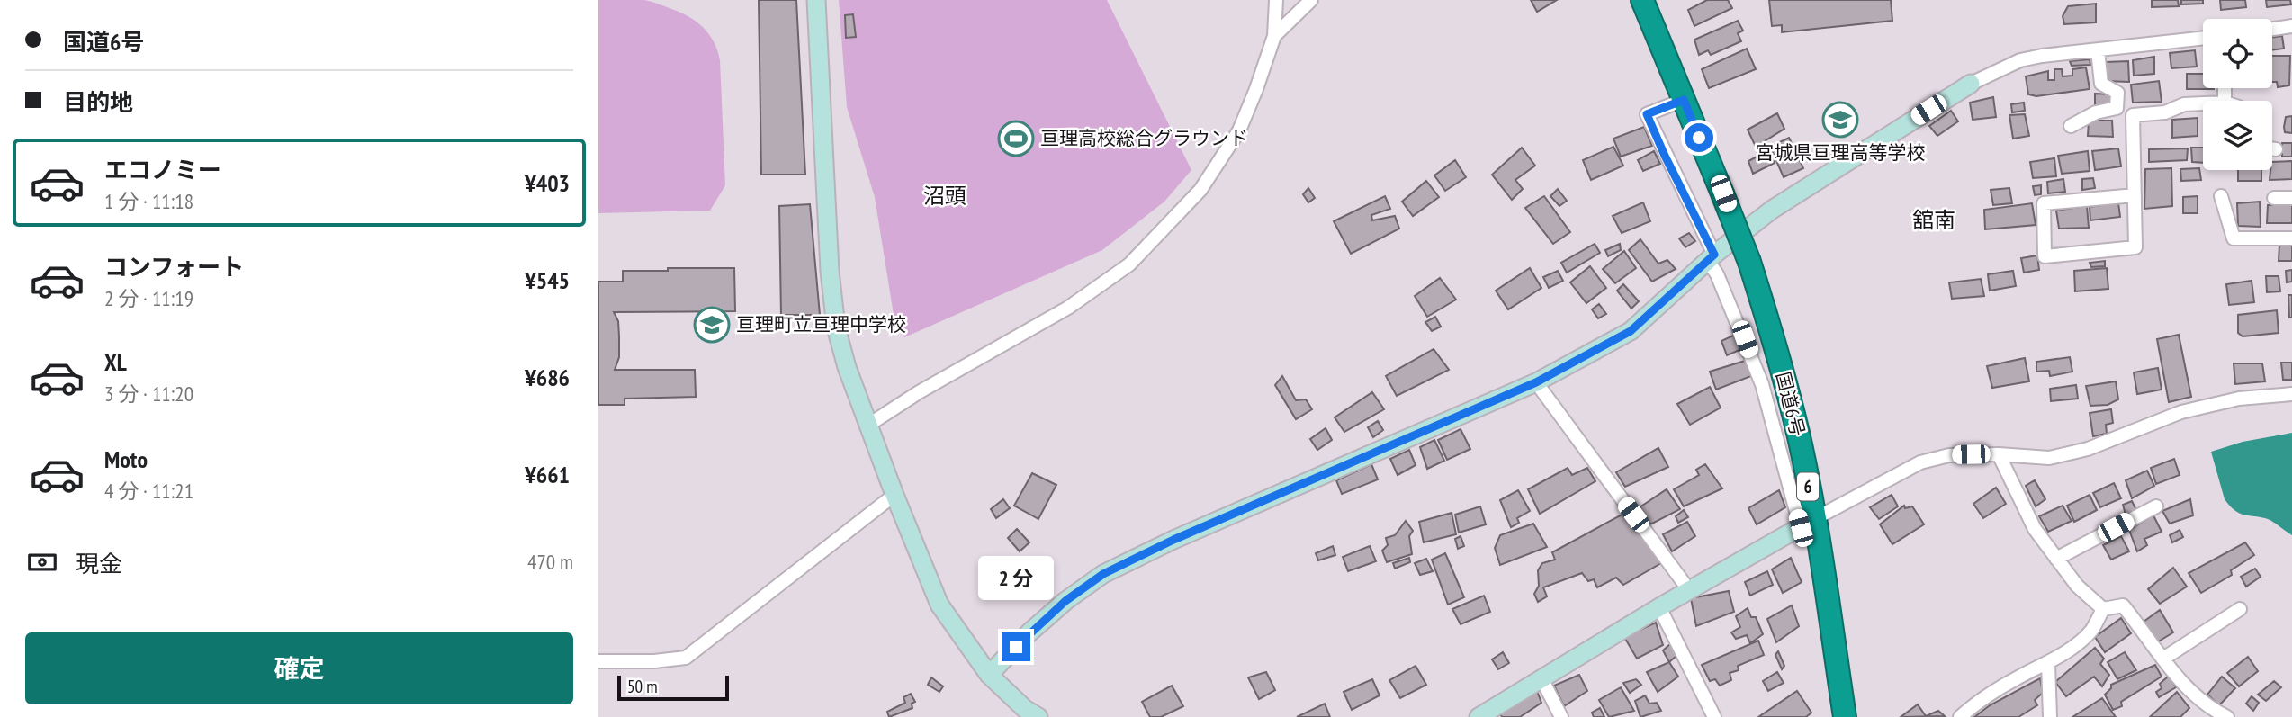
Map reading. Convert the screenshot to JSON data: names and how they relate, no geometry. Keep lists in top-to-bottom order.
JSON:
{
  "streets": {
    "highway": ["国道6号", "6"]
  },
  "districts": ["沼頭", "舘南"],
  "places": {
    "school or university": ["宮城県亘理高等学校", "亘理町立亘理中学校"],
    "sports": ["亘理高校総合グラウンド"]
  },
  "scale_bar": "50 m",
  "page": {
    "banner": ["国道6号", "目的地"],
    "list": [
      {
        "name": "エコノミー",
        "note": "1 分 · 11:18",
        "value": "¥403"
      },
      {
        "name": "コンフォート",
        "note": "2 分 · 11:19",
        "value": "¥545"
      },
      {
        "name": "XL",
        "note": "3 分 · 11:20",
        "value": "¥686"
      },
      {
        "name": "Moto",
        "note": "4 分 · 11:21",
        "value": "¥661"
      }
    ],
    "pay": ["現金", "470 m"],
    "bubble": "2 分",
    "buttons": "確定",
    "scale": "50 m"
  }
}
